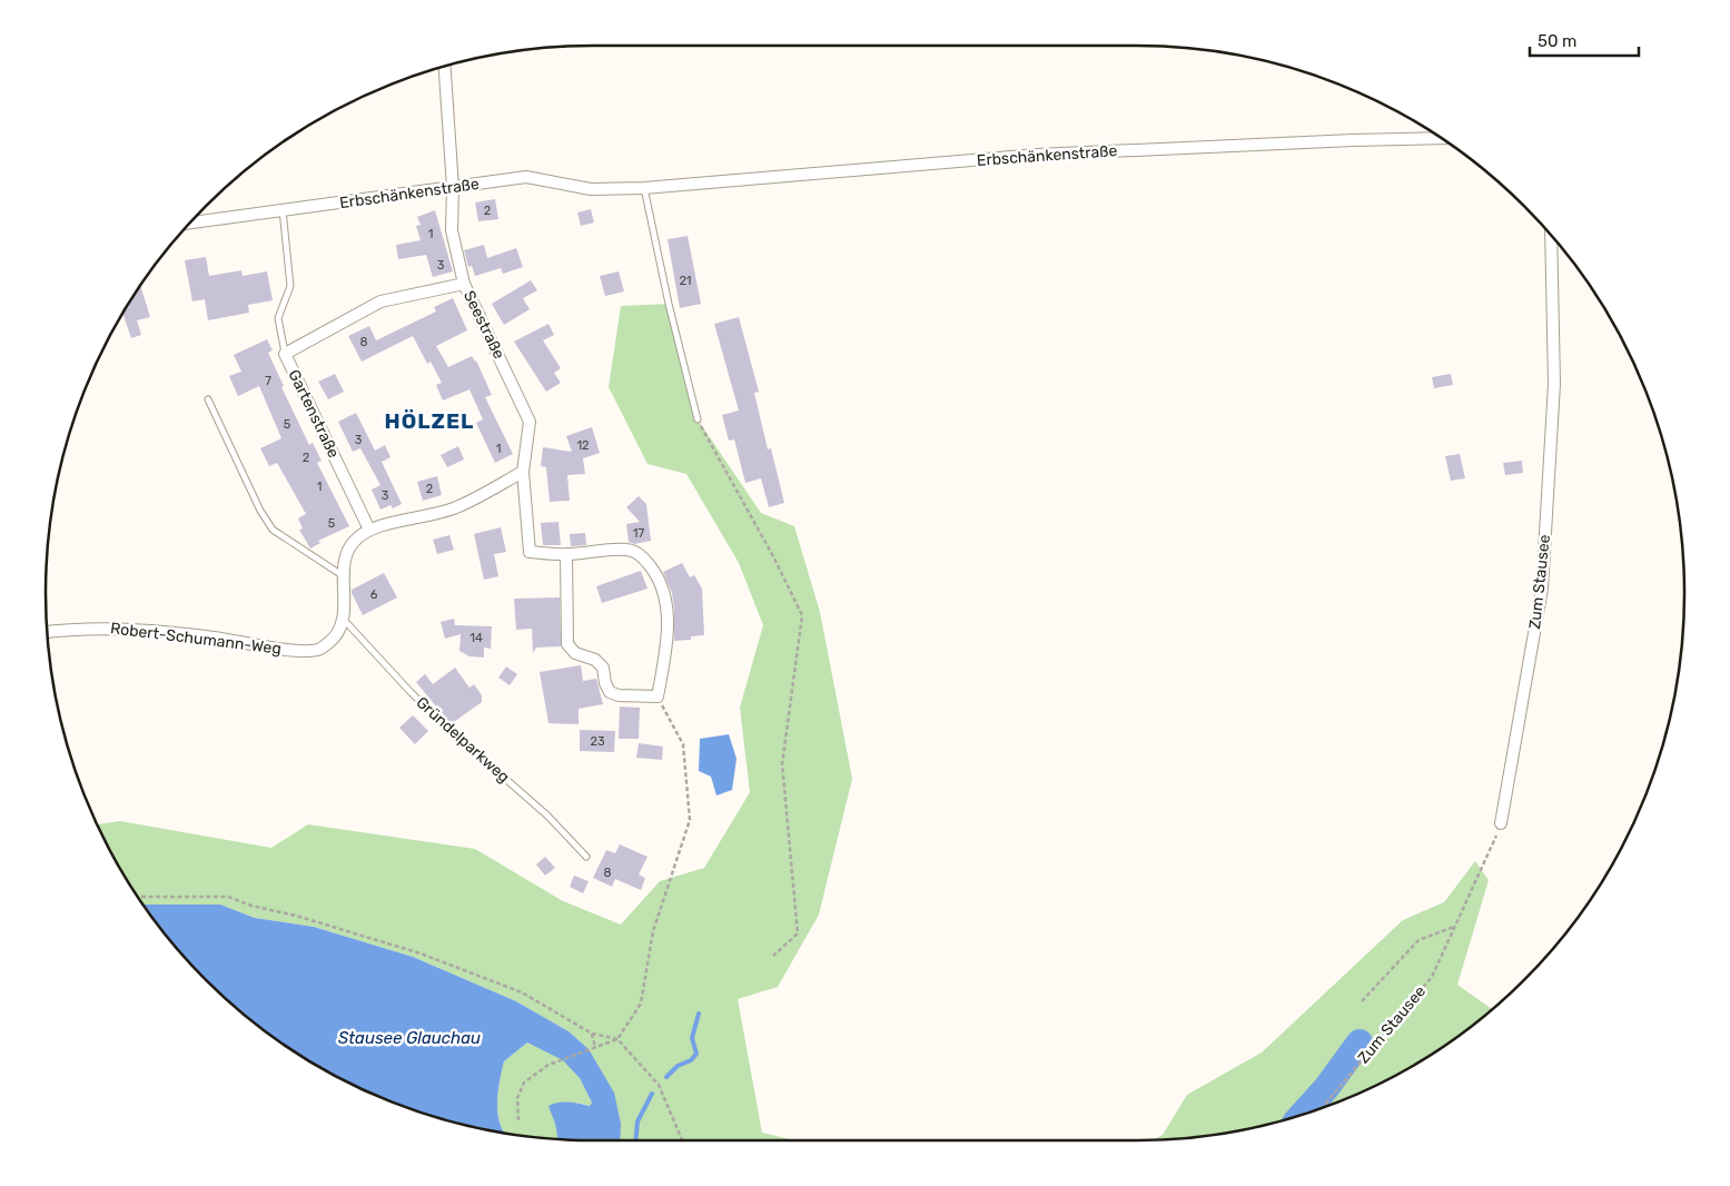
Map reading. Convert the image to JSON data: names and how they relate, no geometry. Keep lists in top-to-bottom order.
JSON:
{
  "streets": {
    "street": [
      "Erbschänkenstraße",
      "Seestraße",
      "Gartenstraße",
      "Zum Stausee",
      "Robert-Schumann-Weg"
    ],
    "lane": ["Gründelparkweg"]
  },
  "crossings": [
    ["Erbschänkenstraße", "Seestraße"],
    ["Seestraße", "Gartenstraße"],
    ["Robert-Schumann-Weg", "Gründelparkweg"]
  ],
  "districts": ["HÖLZEL"],
  "water": ["Stausee Glauchau"],
  "house_numbers": [
    "2",
    "1",
    "3",
    "21",
    "8",
    "7",
    "5",
    "3",
    "12",
    "1",
    "2",
    "1",
    "2",
    "3",
    "5",
    "17",
    "6",
    "14",
    "23",
    "8"
  ],
  "scale_bar": "50 m"
}
